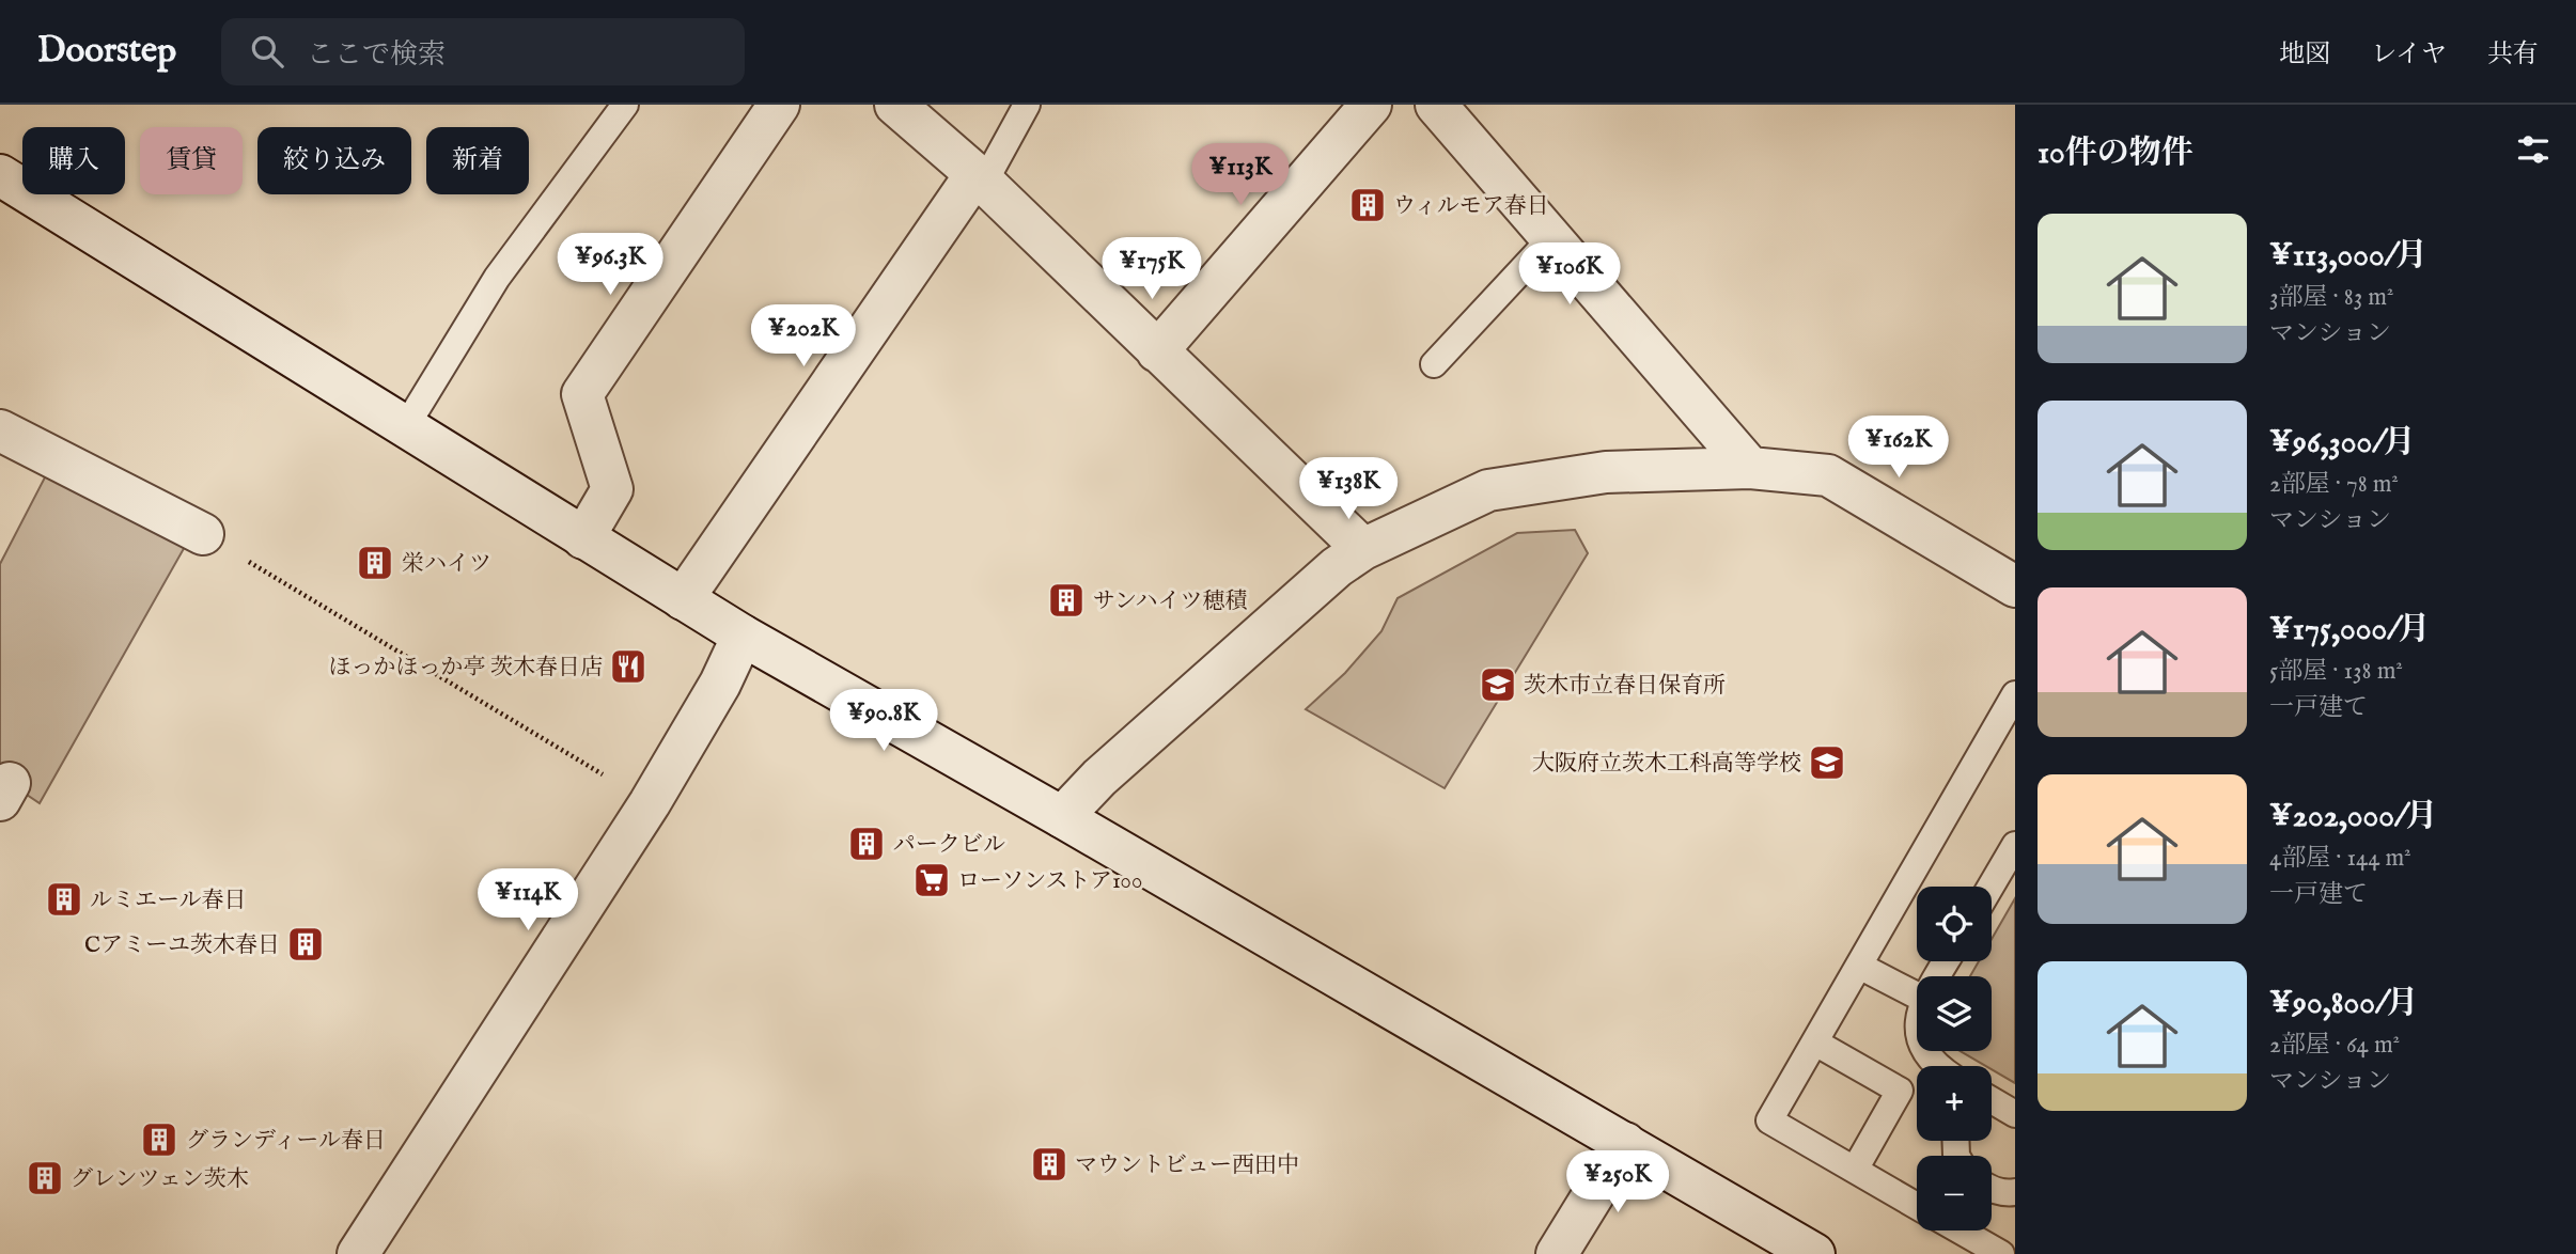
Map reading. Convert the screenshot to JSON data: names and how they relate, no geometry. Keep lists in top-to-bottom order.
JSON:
{
  "places": {
    "building": [
      "ウィルモア春日",
      "栄ハイツ",
      "サンハイツ穂積",
      "パークビル",
      "ルミエール春日",
      "Cアミーユ茨木春日",
      "グランディール春日",
      "マウントビュー西田中",
      "グレンツェン茨木"
    ],
    "restaurant": ["ほっかほっか亭 茨木春日店"],
    "school or university": ["茨木市立春日保育所", "大阪府立茨木工科高等学校"],
    "supermarket": ["ローソンストア100"]
  },
  "page": {
    "header": "Doorstep",
    "search": "ここで検索",
    "nav": ["地図", "レイヤ", "共有"],
    "heading": "10件の物件",
    "chip": [
      "購入",
      "賃貸",
      "絞り込み",
      "新着"
    ],
    "price": [
      "¥113K",
      "¥96.3K",
      "¥175K",
      "¥106K",
      "¥202K",
      "¥162K",
      "¥138K",
      "¥90.8K",
      "¥114K",
      "¥250K"
    ],
    "list": [
      {
        "name": "¥113,000/月",
        "note": "3部屋 · 83 m² · マンション"
      },
      {
        "name": "¥96,300/月",
        "note": "2部屋 · 78 m² · マンション"
      },
      {
        "name": "¥175,000/月",
        "note": "5部屋 · 138 m² · 一戸建て"
      },
      {
        "name": "¥202,000/月",
        "note": "4部屋 · 144 m² · 一戸建て"
      },
      {
        "name": "¥90,800/月",
        "note": "2部屋 · 64 m² · マンション"
      }
    ],
    "map_buttons": ["+", "−"]
  }
}
